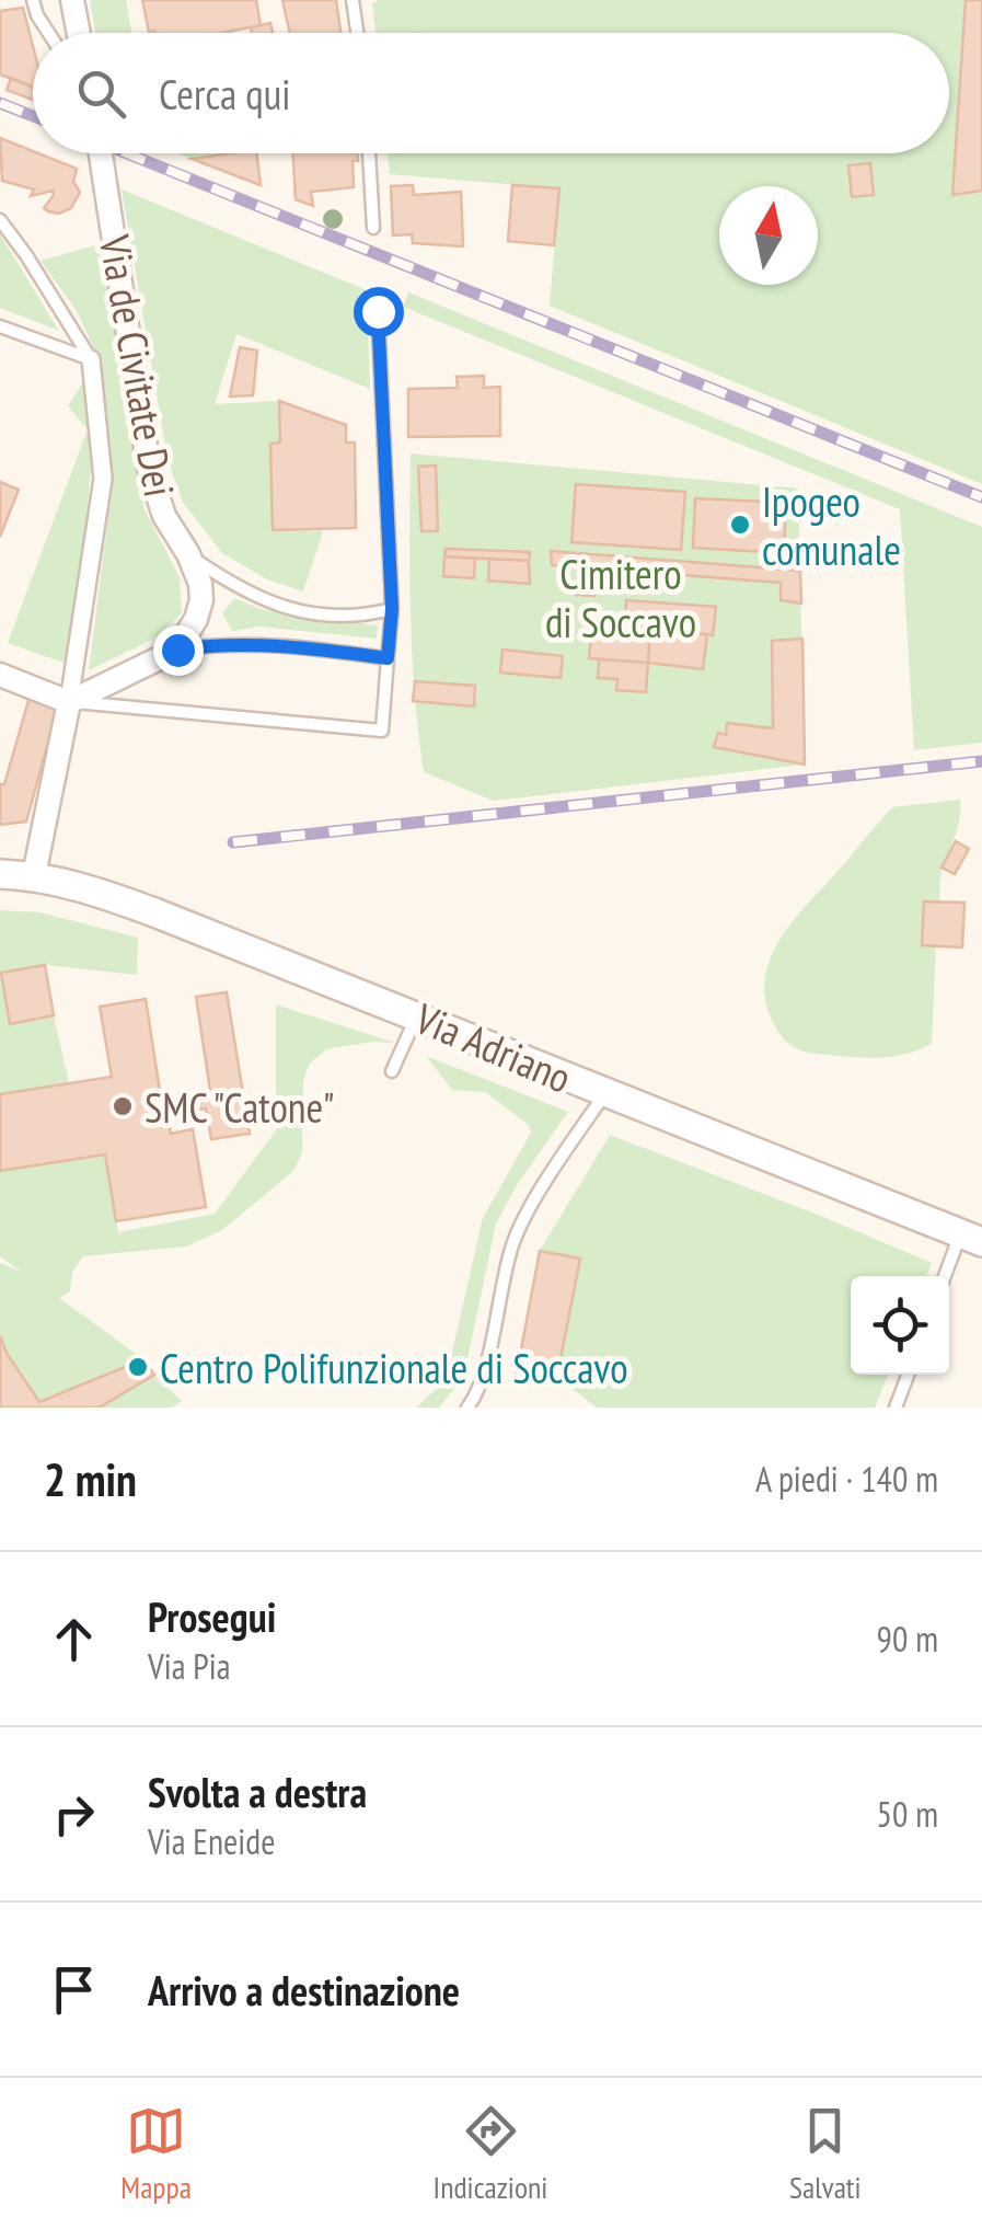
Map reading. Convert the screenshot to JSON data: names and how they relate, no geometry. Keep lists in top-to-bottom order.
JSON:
{
  "streets": {
    "street": ["Via de Civitate Dei", "Via Adriano"]
  },
  "parks": ["Cimitero di Soccavo"],
  "places": ["Ipogeo comunale", "SMC \"Catone\"", "Centro Polifunzionale di Soccavo"],
  "north": "top",
  "page": {
    "search": "Cerca qui",
    "heading": ["2 min", "A piedi · 140 m"],
    "list": [
      ["Prosegui", "Via Pia", "90 m"],
      ["Svolta a destra", "Via Eneide", "50 m"],
      "Arrivo a destinazione"
    ],
    "nav": ["Mappa", "Indicazioni", "Salvati"]
  }
}
